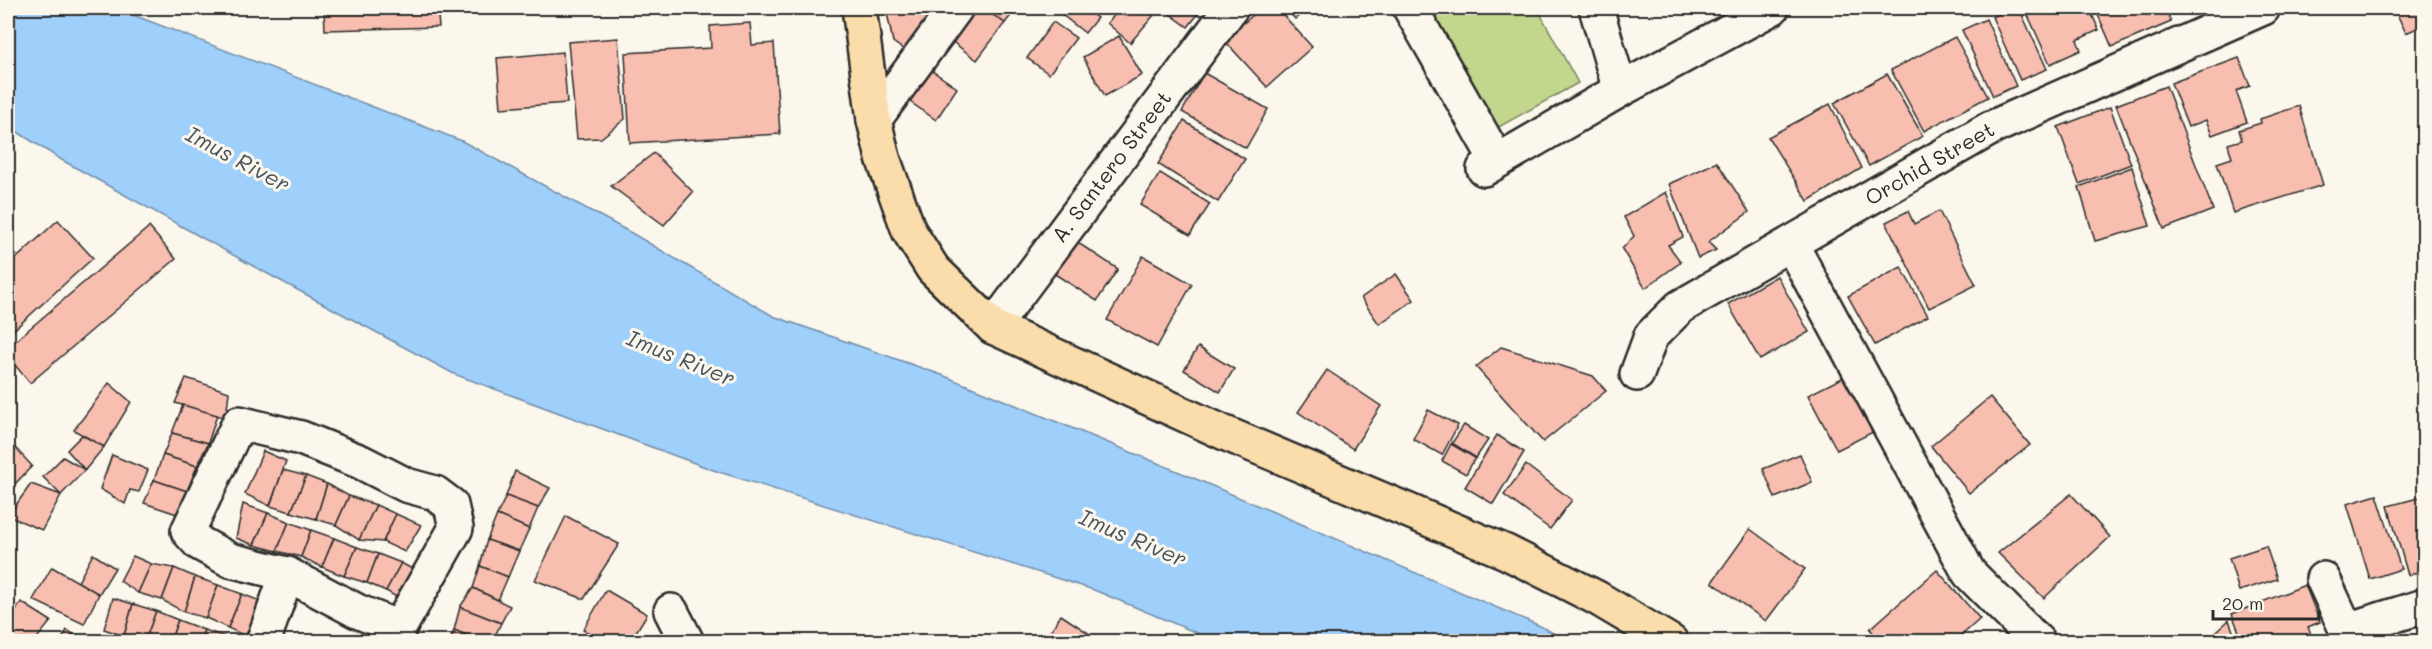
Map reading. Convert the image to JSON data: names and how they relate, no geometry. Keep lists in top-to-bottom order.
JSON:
{
  "streets": {
    "street": ["Orchid Street", "A. Santero Street"]
  },
  "water": ["Imus River"],
  "scale_bar": "20 m"
}
